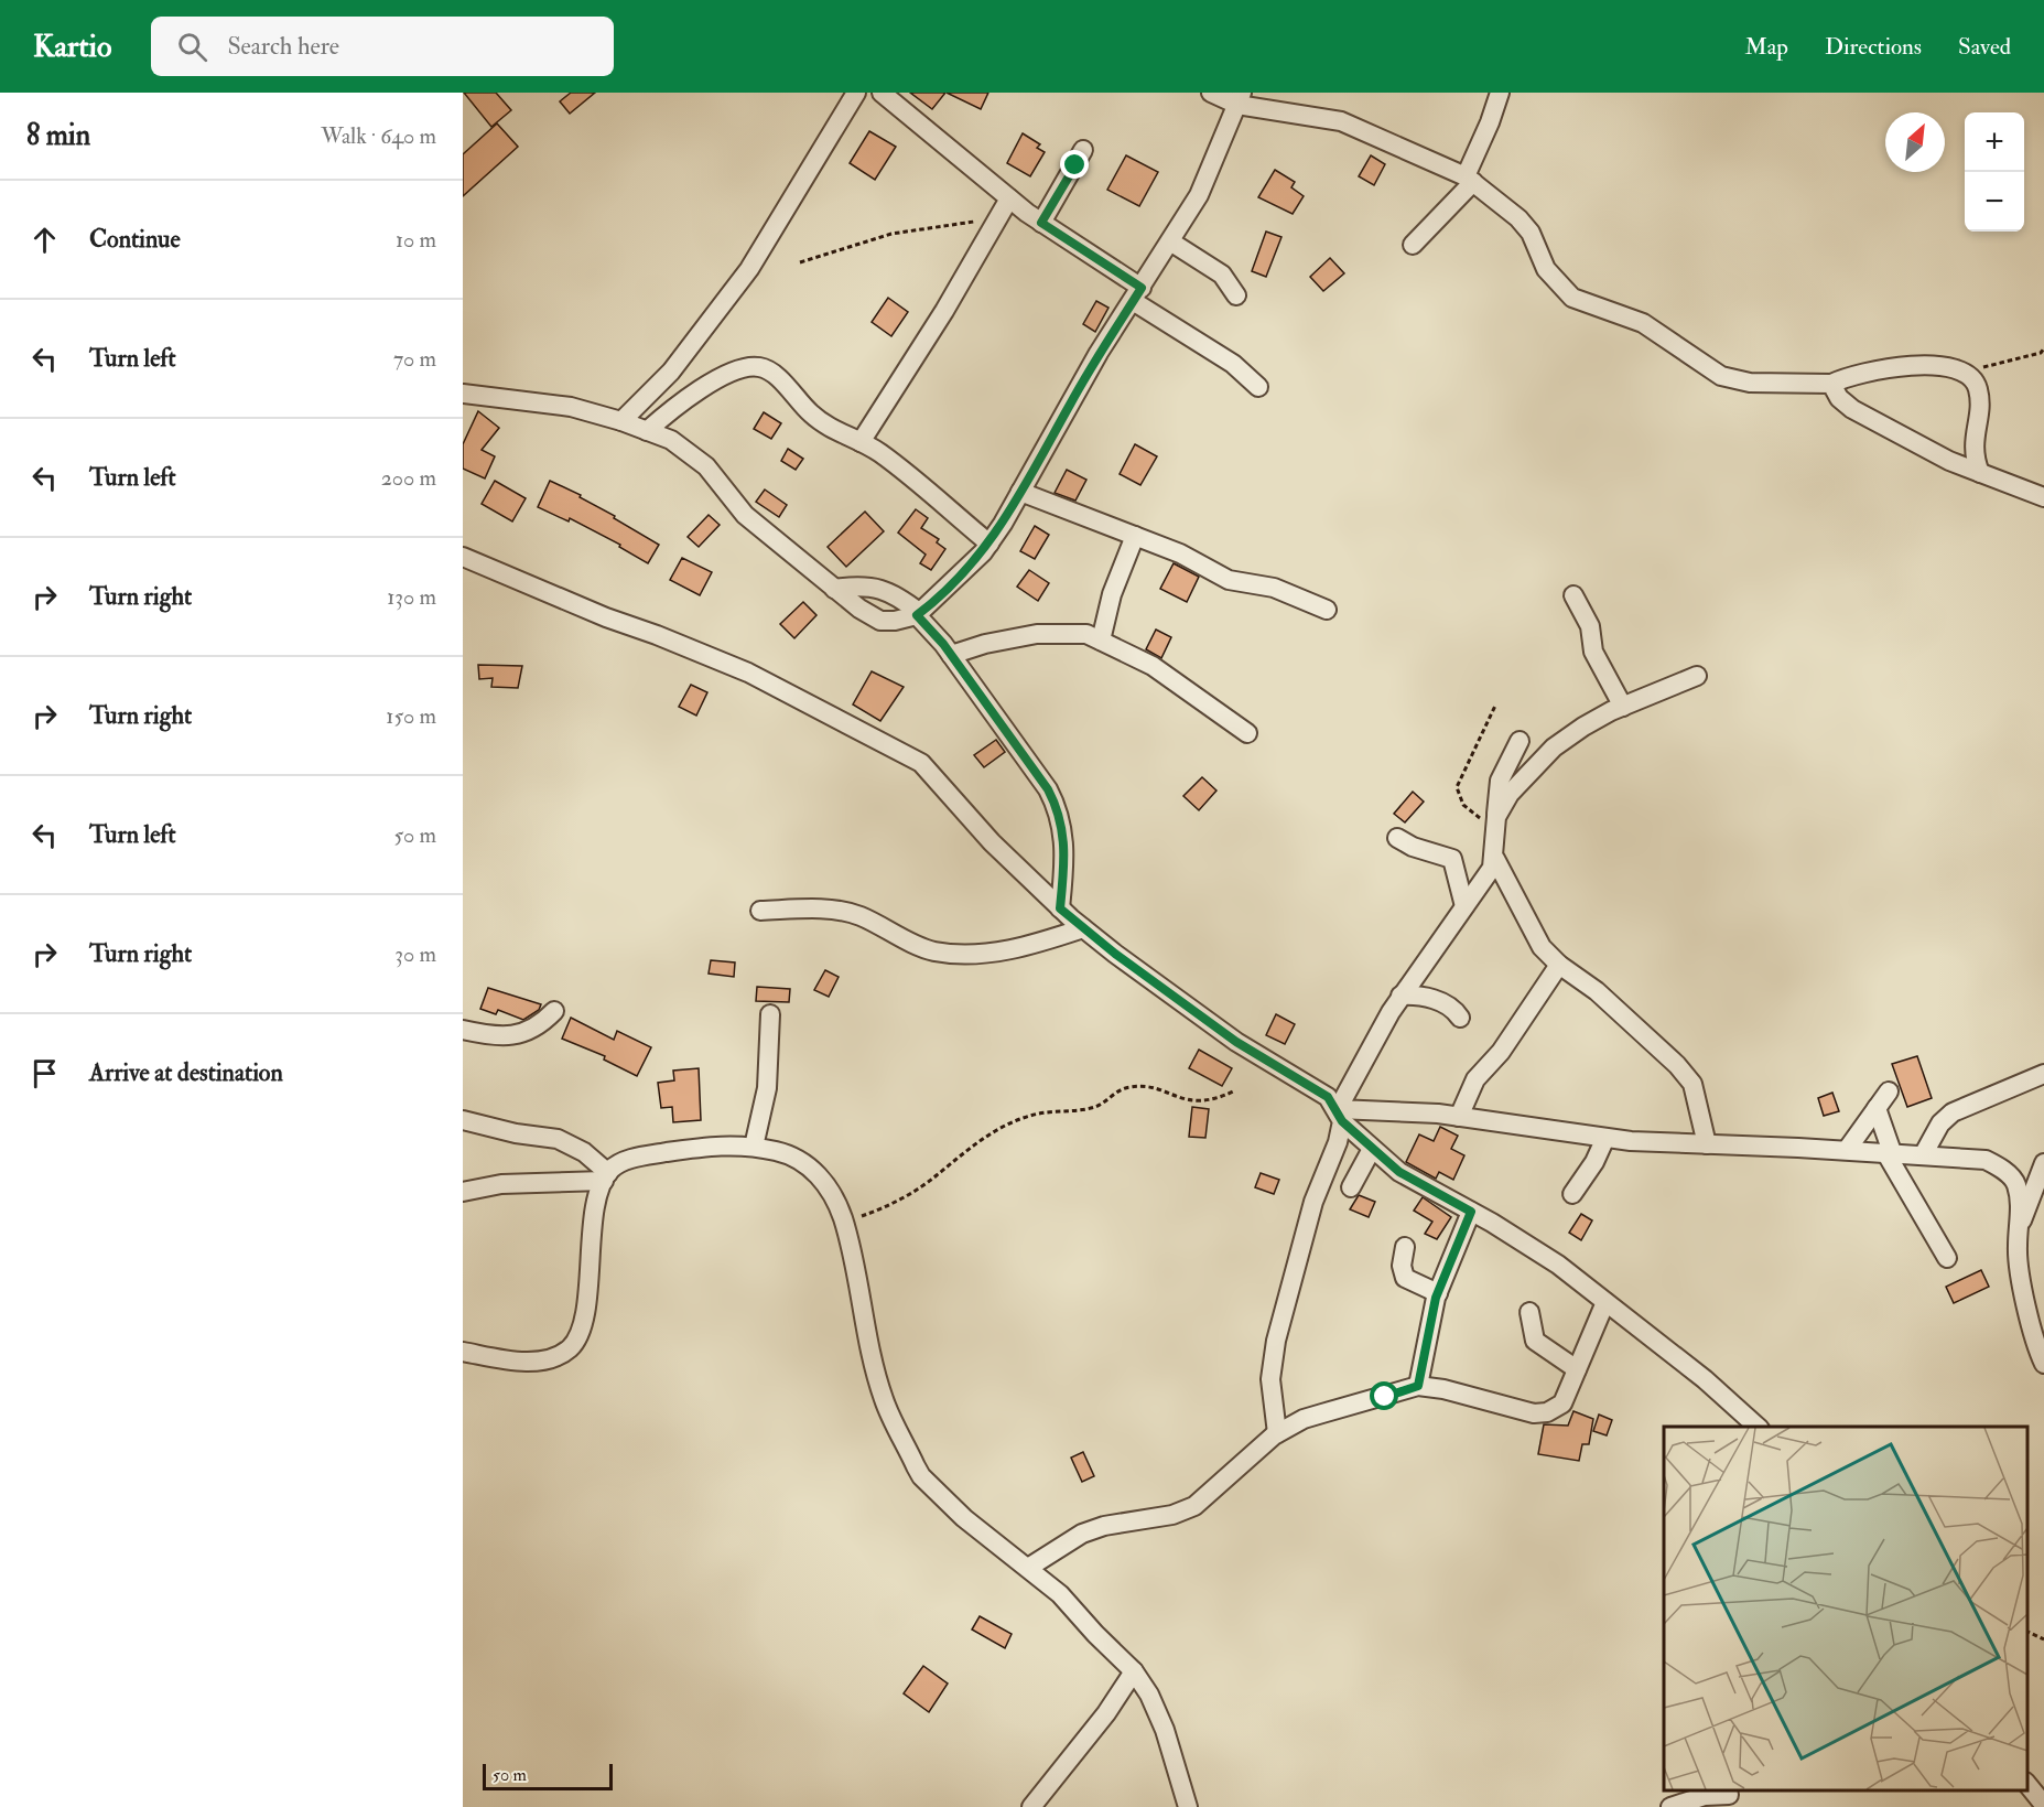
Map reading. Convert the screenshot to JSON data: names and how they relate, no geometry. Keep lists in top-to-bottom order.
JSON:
{
  "scale_bar": "50 m",
  "north": "top right",
  "page": {
    "header": "Kartio",
    "search": "Search here",
    "nav": ["Map", "Directions", "Saved"],
    "heading": ["8 min", "Walk · 640 m"],
    "map_buttons": ["+", "−"],
    "list": [
      ["Continue", "10 m"],
      ["Turn left", "70 m"],
      ["Turn left", "200 m"],
      ["Turn right", "130 m"],
      ["Turn right", "150 m"],
      ["Turn left", "50 m"],
      ["Turn right", "30 m"],
      "Arrive at destination"
    ],
    "scale": "50 m"
  }
}
